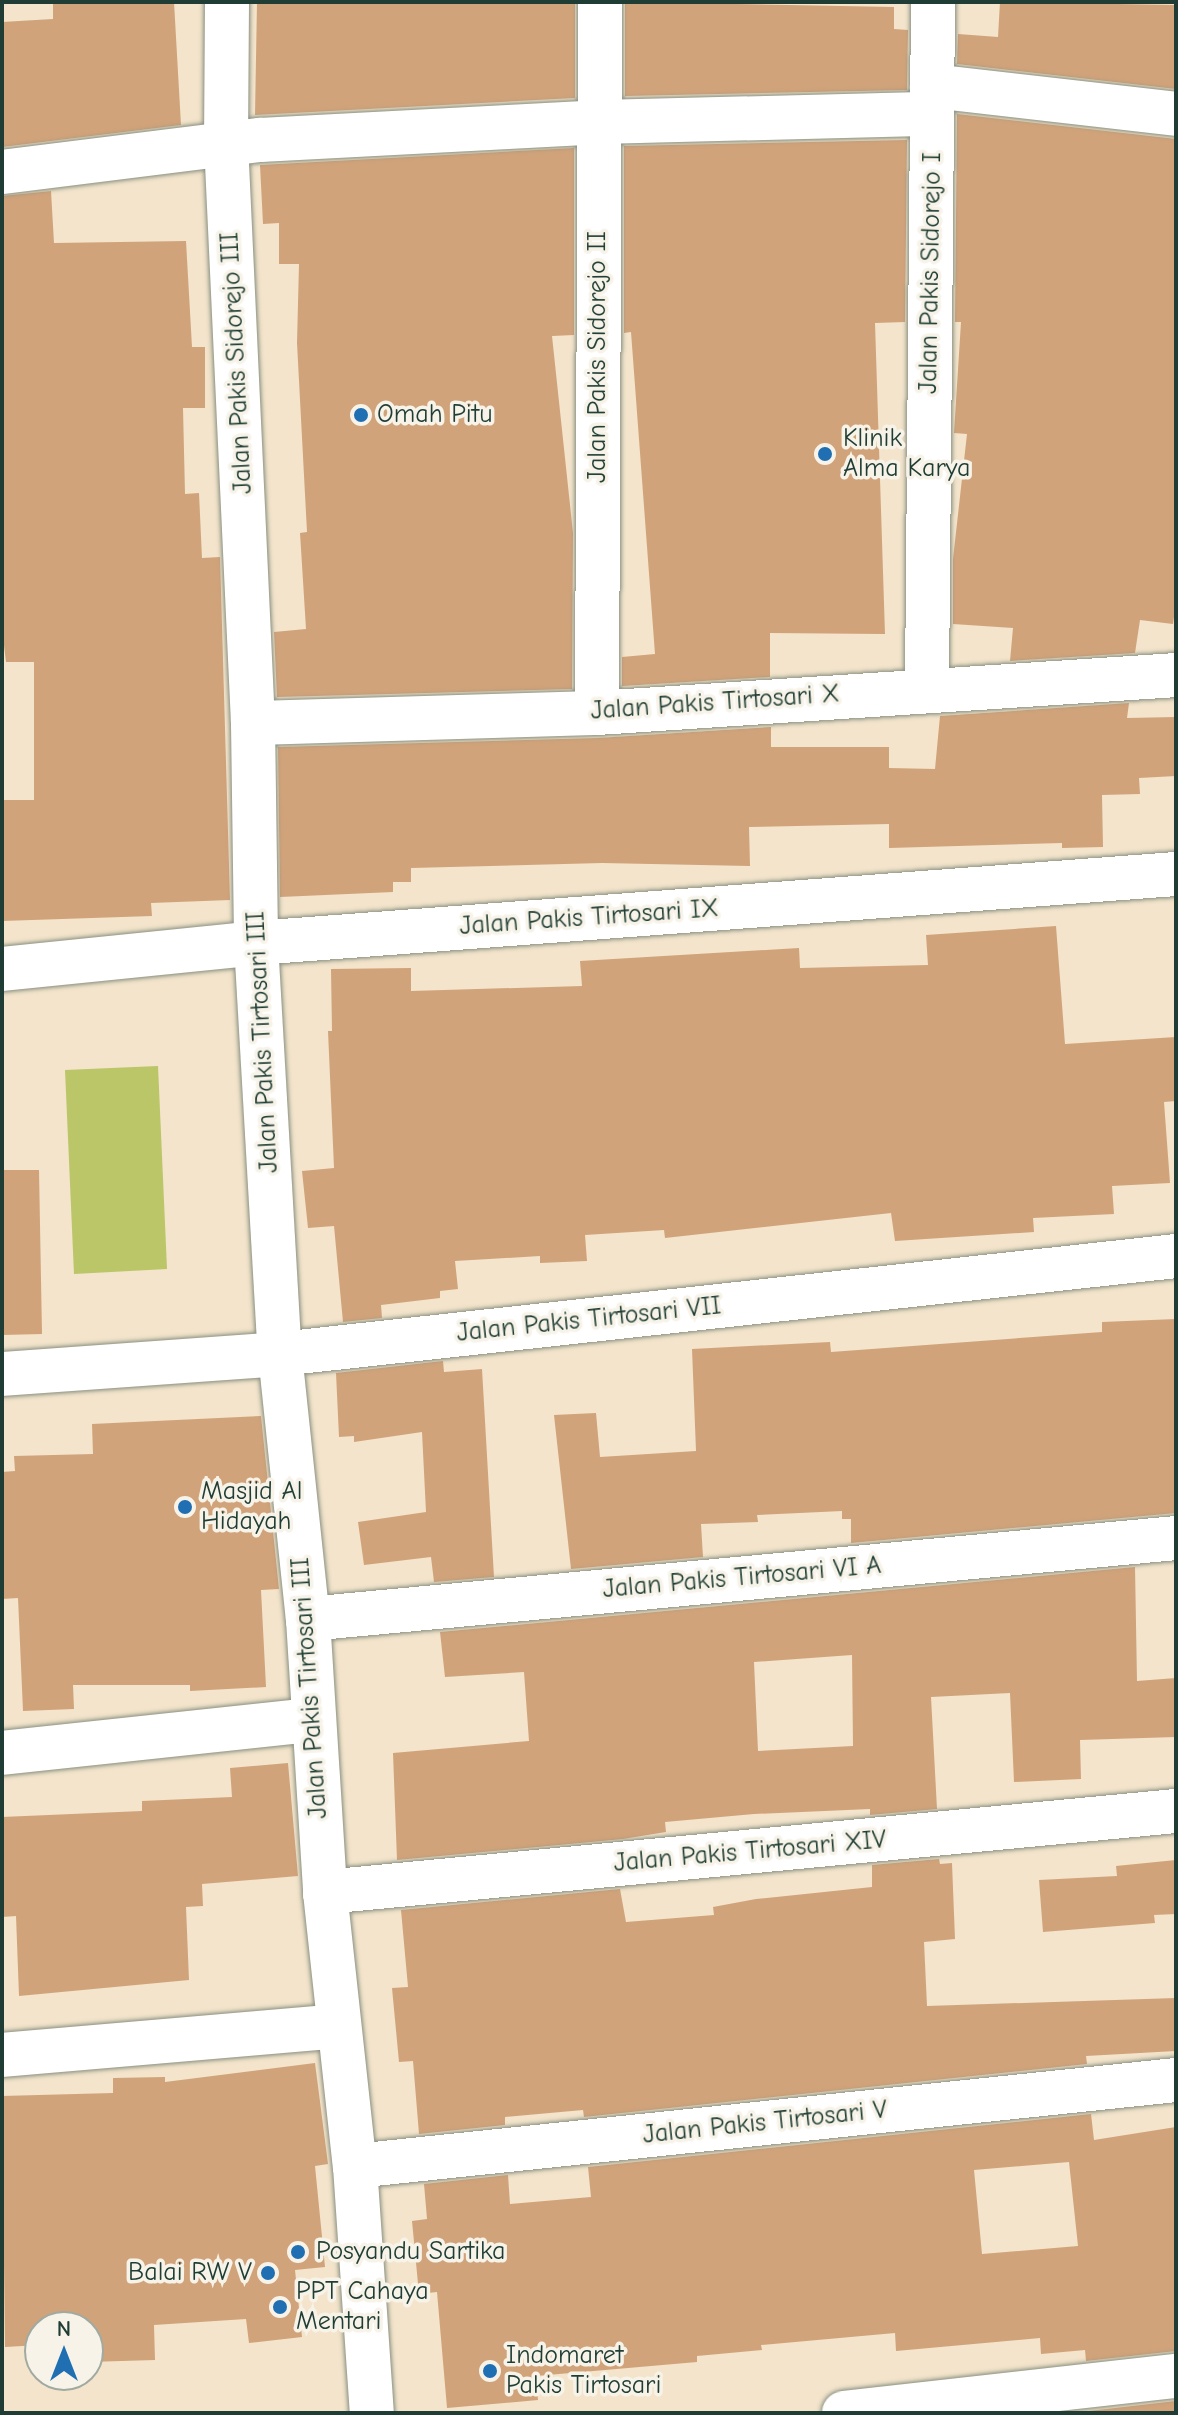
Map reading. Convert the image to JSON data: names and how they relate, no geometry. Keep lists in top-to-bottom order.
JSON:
{
  "streets": {
    "street": [
      "Jalan Pakis Sidorejo I",
      "Jalan Pakis Sidorejo II",
      "Jalan Pakis Sidorejo III",
      "Jalan Pakis Tirtosari X",
      "Jalan Pakis Tirtosari IX",
      "Jalan Pakis Tirtosari III",
      "Jalan Pakis Tirtosari VII",
      "Jalan Pakis Tirtosari VI A",
      "Jalan Pakis Tirtosari XIV",
      "Jalan Pakis Tirtosari V"
    ]
  },
  "crossings": [
    ["Jalan Pakis Sidorejo I", "Jalan Pakis Tirtosari X"],
    ["Jalan Pakis Sidorejo II", "Jalan Pakis Tirtosari X"],
    ["Jalan Pakis Sidorejo III", "Jalan Pakis Tirtosari X"],
    ["Jalan Pakis Sidorejo III", "Jalan Pakis Tirtosari III"],
    ["Jalan Pakis Tirtosari X", "Jalan Pakis Tirtosari III"],
    ["Jalan Pakis Tirtosari IX", "Jalan Pakis Tirtosari III"],
    ["Jalan Pakis Tirtosari III", "Jalan Pakis Tirtosari VII"],
    ["Jalan Pakis Tirtosari III", "Jalan Pakis Tirtosari VI A"],
    ["Jalan Pakis Tirtosari III", "Jalan Pakis Tirtosari XIV"],
    ["Jalan Pakis Tirtosari III", "Jalan Pakis Tirtosari V"]
  ],
  "places": [
    "Omah Pitu",
    "Klinik Alma Karya",
    "Masjid Al Hidayah",
    "Posyandu Sartika",
    "Balai RW V",
    "PPT Cahaya Mentari",
    "Indomaret Pakis Tirtosari"
  ],
  "north": "top"
}
